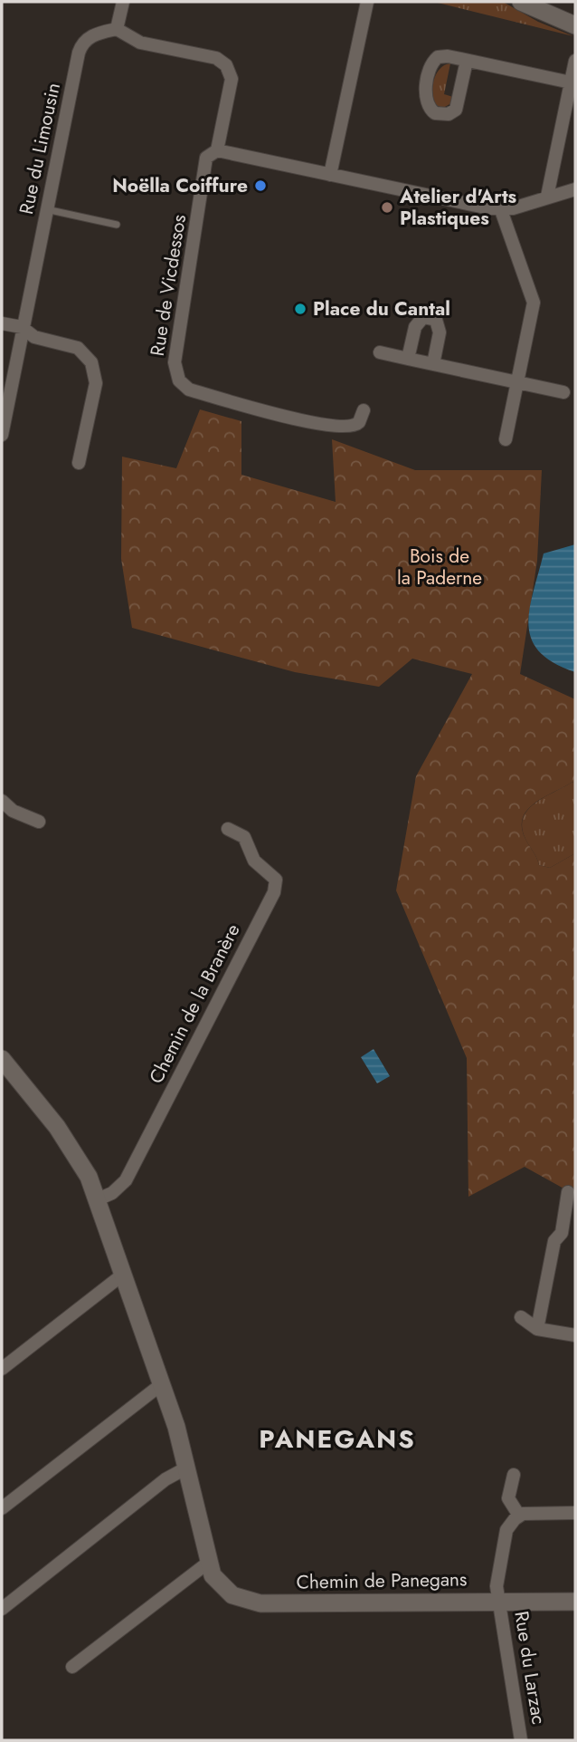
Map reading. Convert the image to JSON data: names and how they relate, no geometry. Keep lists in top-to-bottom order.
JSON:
{
  "streets": {
    "street": [
      "Rue du Limousin",
      "Rue de Vicdessos",
      "Chemin de la Branère",
      "Chemin de Panegans",
      "Rue du Larzac"
    ]
  },
  "crossings": [
    ["Rue du Limousin", "Rue de Vicdessos"],
    ["Chemin de la Branère", "Chemin de Panegans"],
    ["Chemin de Panegans", "Rue du Larzac"]
  ],
  "districts": ["PANEGANS"],
  "parks": ["Bois de la Paderne"],
  "places": ["Noëlla Coiffure", "Atelier d'Arts Plastiques", "Place du Cantal"]
}
